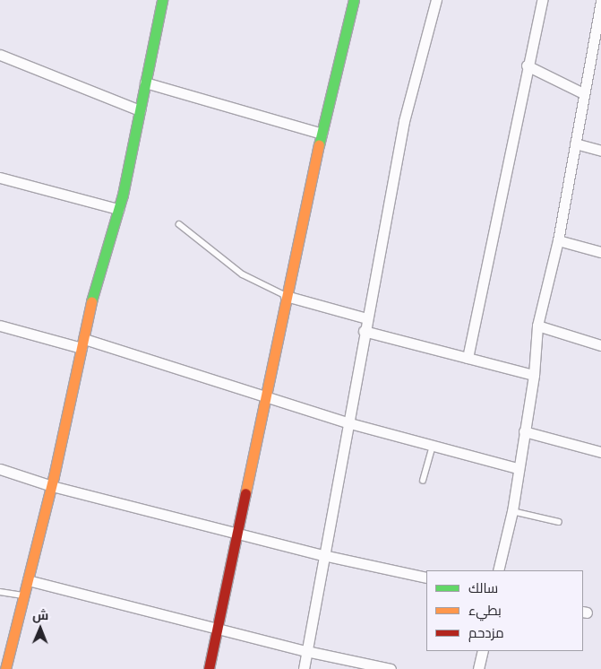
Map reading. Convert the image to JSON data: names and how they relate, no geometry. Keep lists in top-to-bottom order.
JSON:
{
  "legend": ["سالك", "بطيء", "مزدحم"],
  "north": "top"
}
